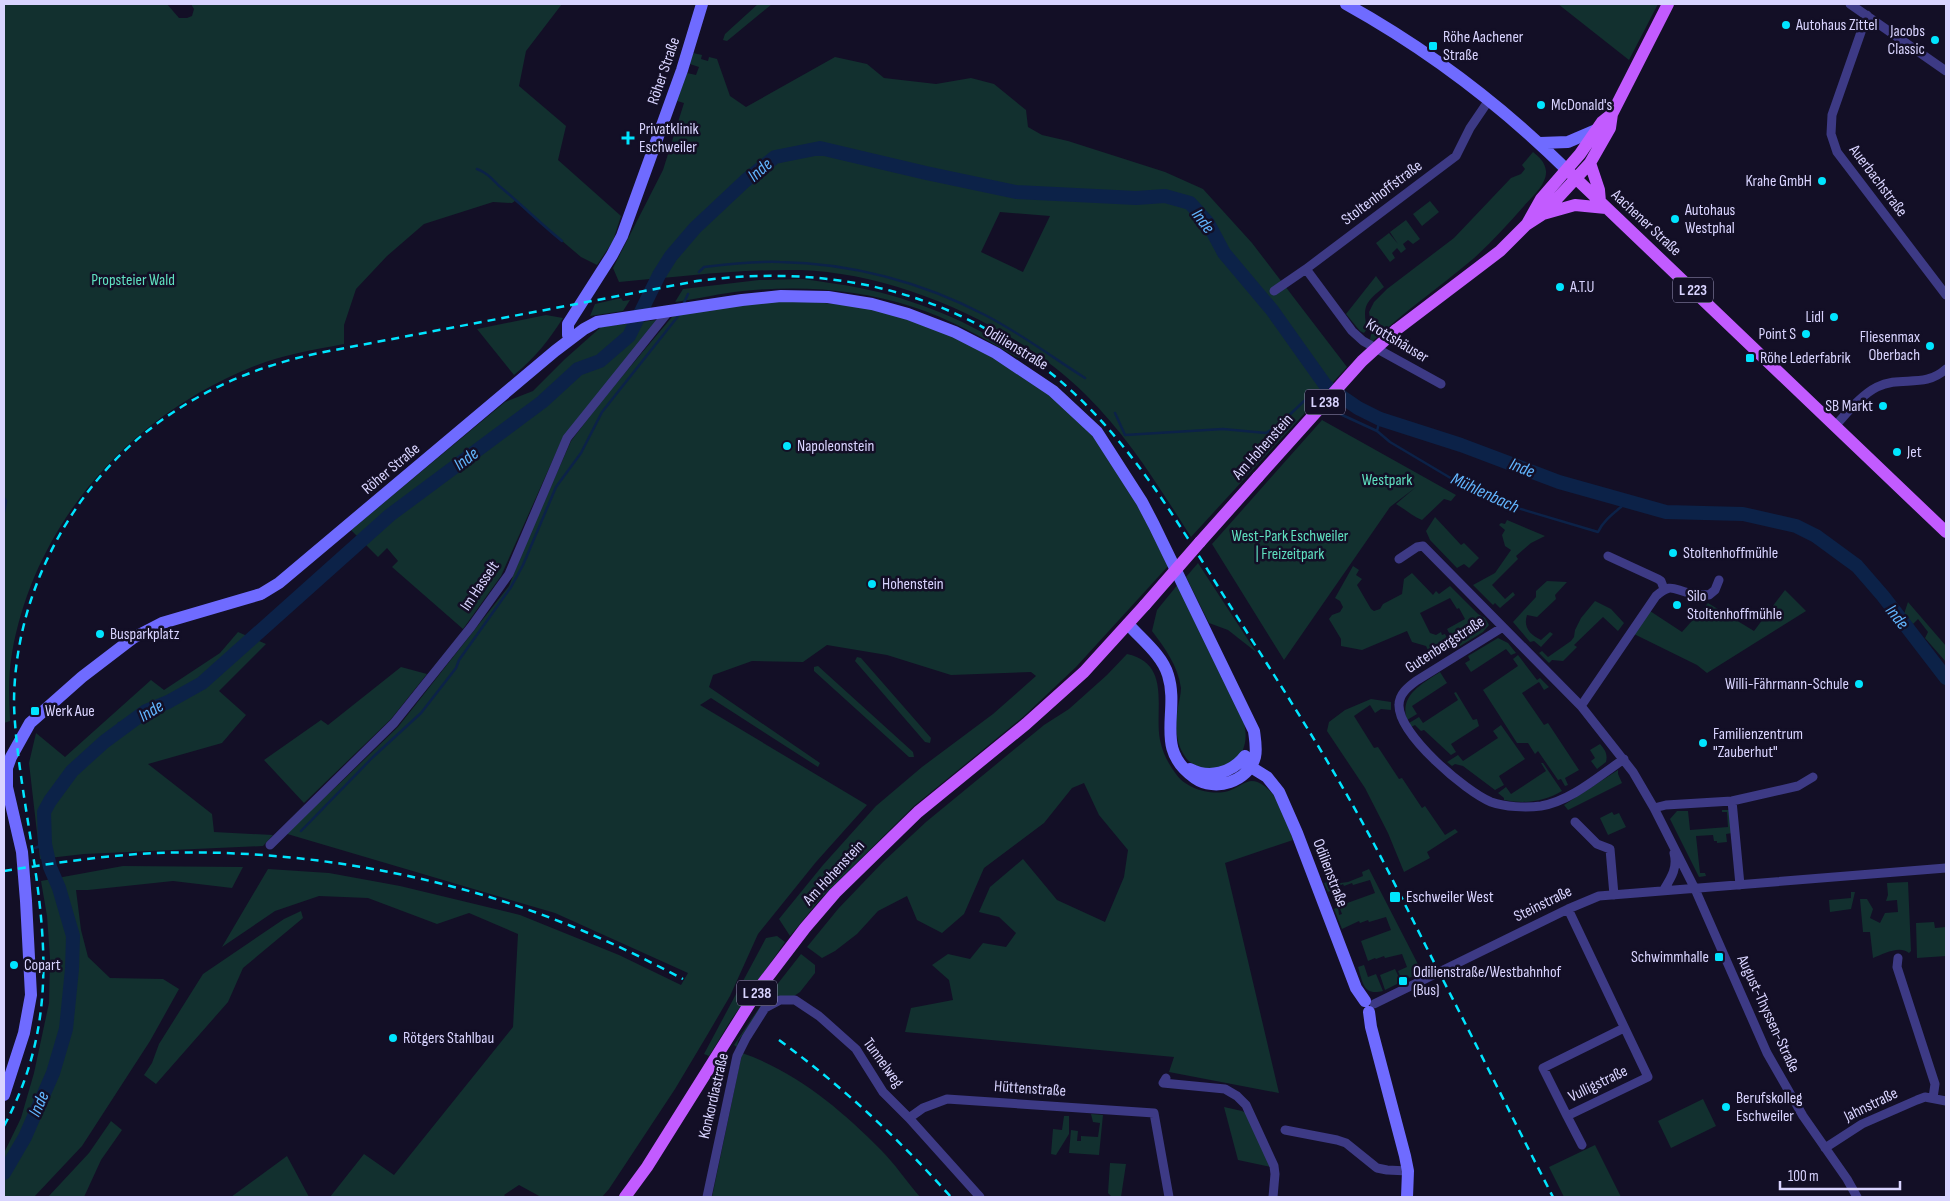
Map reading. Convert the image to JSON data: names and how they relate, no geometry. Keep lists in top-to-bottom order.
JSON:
{
  "streets": {
    "main road": [
      "Röher Straße",
      "Aachener Straße",
      "L 223",
      "Odilienstraße",
      "L 238",
      "Am Hohenstein"
    ],
    "street": [
      "Auerbachstraße",
      "Stoltenhoffstraße",
      "Krottshäuser",
      "Im Hasselt",
      "Gutenbergstraße",
      "Steinstraße",
      "August-Thyssen-Straße",
      "Tunnelweg",
      "Vulligstraße",
      "Hüttenstraße",
      "Konkordiastraße",
      "Jahnstraße"
    ]
  },
  "crossings": [
    ["Röher Straße", "Odilienstraße"],
    ["Stoltenhoffstraße", "Aachener Straße"],
    ["Stoltenhoffstraße", "Krottshäuser"],
    ["Aachener Straße", "L 238"],
    ["Aachener Straße", "Am Hohenstein"],
    ["Odilienstraße", "Im Hasselt"],
    ["Odilienstraße", "Steinstraße"],
    ["L 238", "Am Hohenstein"],
    ["Gutenbergstraße", "Steinstraße"],
    ["Gutenbergstraße", "August-Thyssen-Straße"],
    ["Steinstraße", "August-Thyssen-Straße"],
    ["Steinstraße", "Vulligstraße"],
    ["August-Thyssen-Straße", "Jahnstraße"],
    ["Tunnelweg", "Hüttenstraße"],
    ["Tunnelweg", "Konkordiastraße"]
  ],
  "water": ["Inde", "Mühlenbach"],
  "parks": ["Propsteier Wald", "Westpark", "West-Park Eschweiler | Freizeitpark"],
  "places": {
    "other": [
      "Autohaus Zittel",
      "Jacobs Classic",
      "McDonald's",
      "Krahe GmbH",
      "Autohaus Westphal",
      "A.T.U",
      "Lidl",
      "Point S",
      "Fliesenmax Oberbach",
      "SB Markt",
      "Napoleonstein",
      "Jet",
      "Stoltenhoffmühle",
      "Hohenstein",
      "Silo Stoltenhoffmühle",
      "Busparkplatz",
      "Willi-Fährmann-Schule",
      "Familienzentrum \"Zauberhut\"",
      "Copart",
      "Rötgers Stahlbau",
      "Berufskolleg Eschweiler"
    ],
    "transit": [
      "Röhe Aachener Straße",
      "Röhe Lederfabrik",
      "Werk Aue",
      "Eschweiler West",
      "Schwimmhalle",
      "Odilienstraße/Westbahnhof (Bus)"
    ],
    "health": ["Privatklinik Eschweiler"]
  },
  "scale_bar": "100 m"
}
